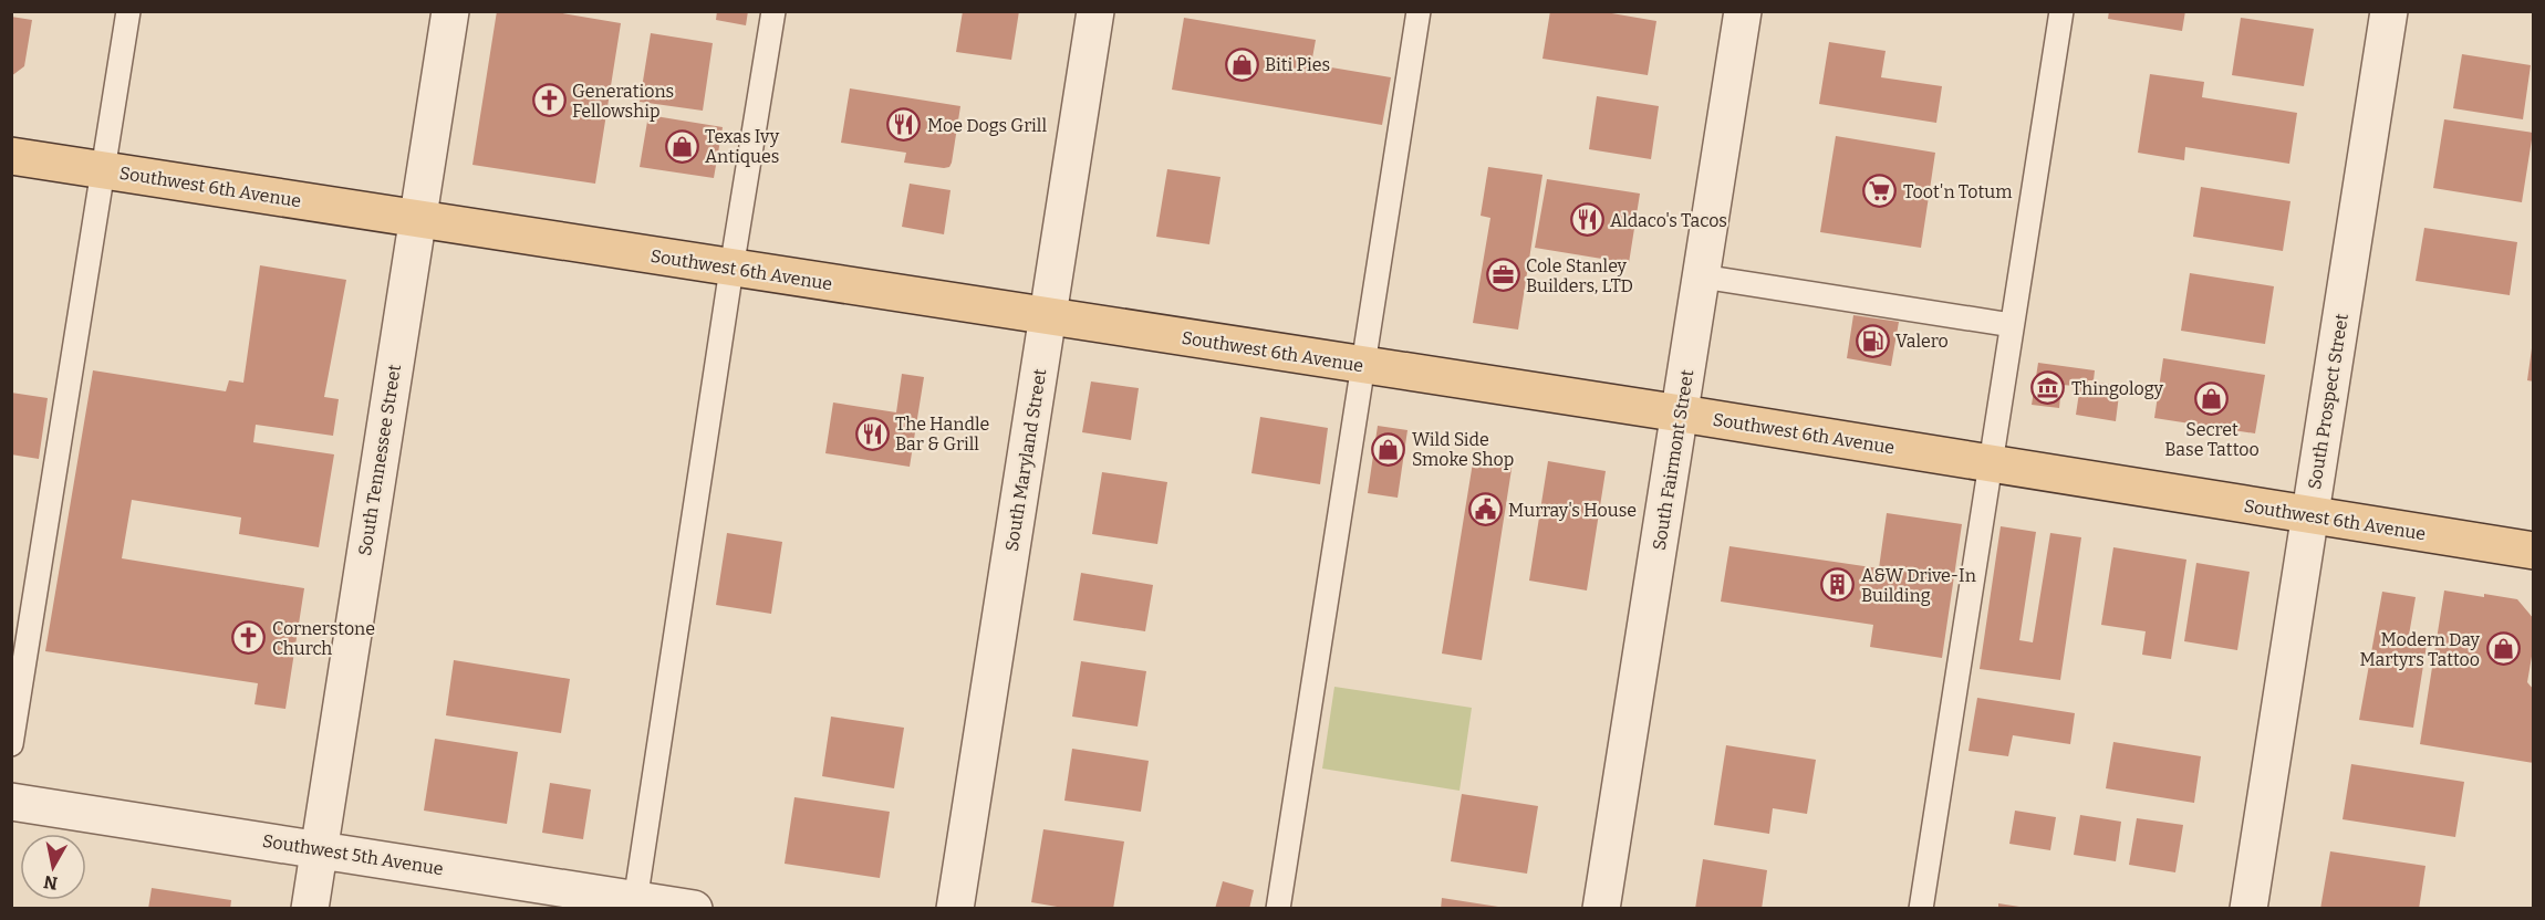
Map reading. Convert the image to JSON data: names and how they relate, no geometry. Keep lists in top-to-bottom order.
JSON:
{
  "streets": {
    "main road": ["Southwest 6th Avenue"],
    "street": [
      "South Prospect Street",
      "South Tennessee Street",
      "South Maryland Street",
      "South Fairmont Street",
      "Southwest 5th Avenue"
    ]
  },
  "crossings": [
    ["Southwest 6th Avenue", "South Prospect Street"],
    ["Southwest 6th Avenue", "South Tennessee Street"],
    ["Southwest 6th Avenue", "South Maryland Street"],
    ["Southwest 6th Avenue", "South Fairmont Street"],
    ["South Tennessee Street", "Southwest 5th Avenue"]
  ],
  "places": {
    "shop": [
      "Biti Pies",
      "Texas Ivy Antiques",
      "Secret Base Tattoo",
      "Wild Side Smoke Shop",
      "Modern Day Martyrs Tattoo"
    ],
    "church": ["Generations Fellowship", "Cornerstone Church"],
    "restaurant": ["Moe Dogs Grill", "Aldaco's Tacos", "The Handle Bar & Grill"],
    "supermarket": ["Toot'n Totum"],
    "office": ["Cole Stanley Builders, LTD"],
    "fuel station": ["Valero"],
    "museum": ["Thingology"],
    "public building": ["Murray's House"],
    "building": ["A&W Drive-In Building"]
  },
  "north": "bottom"
}
